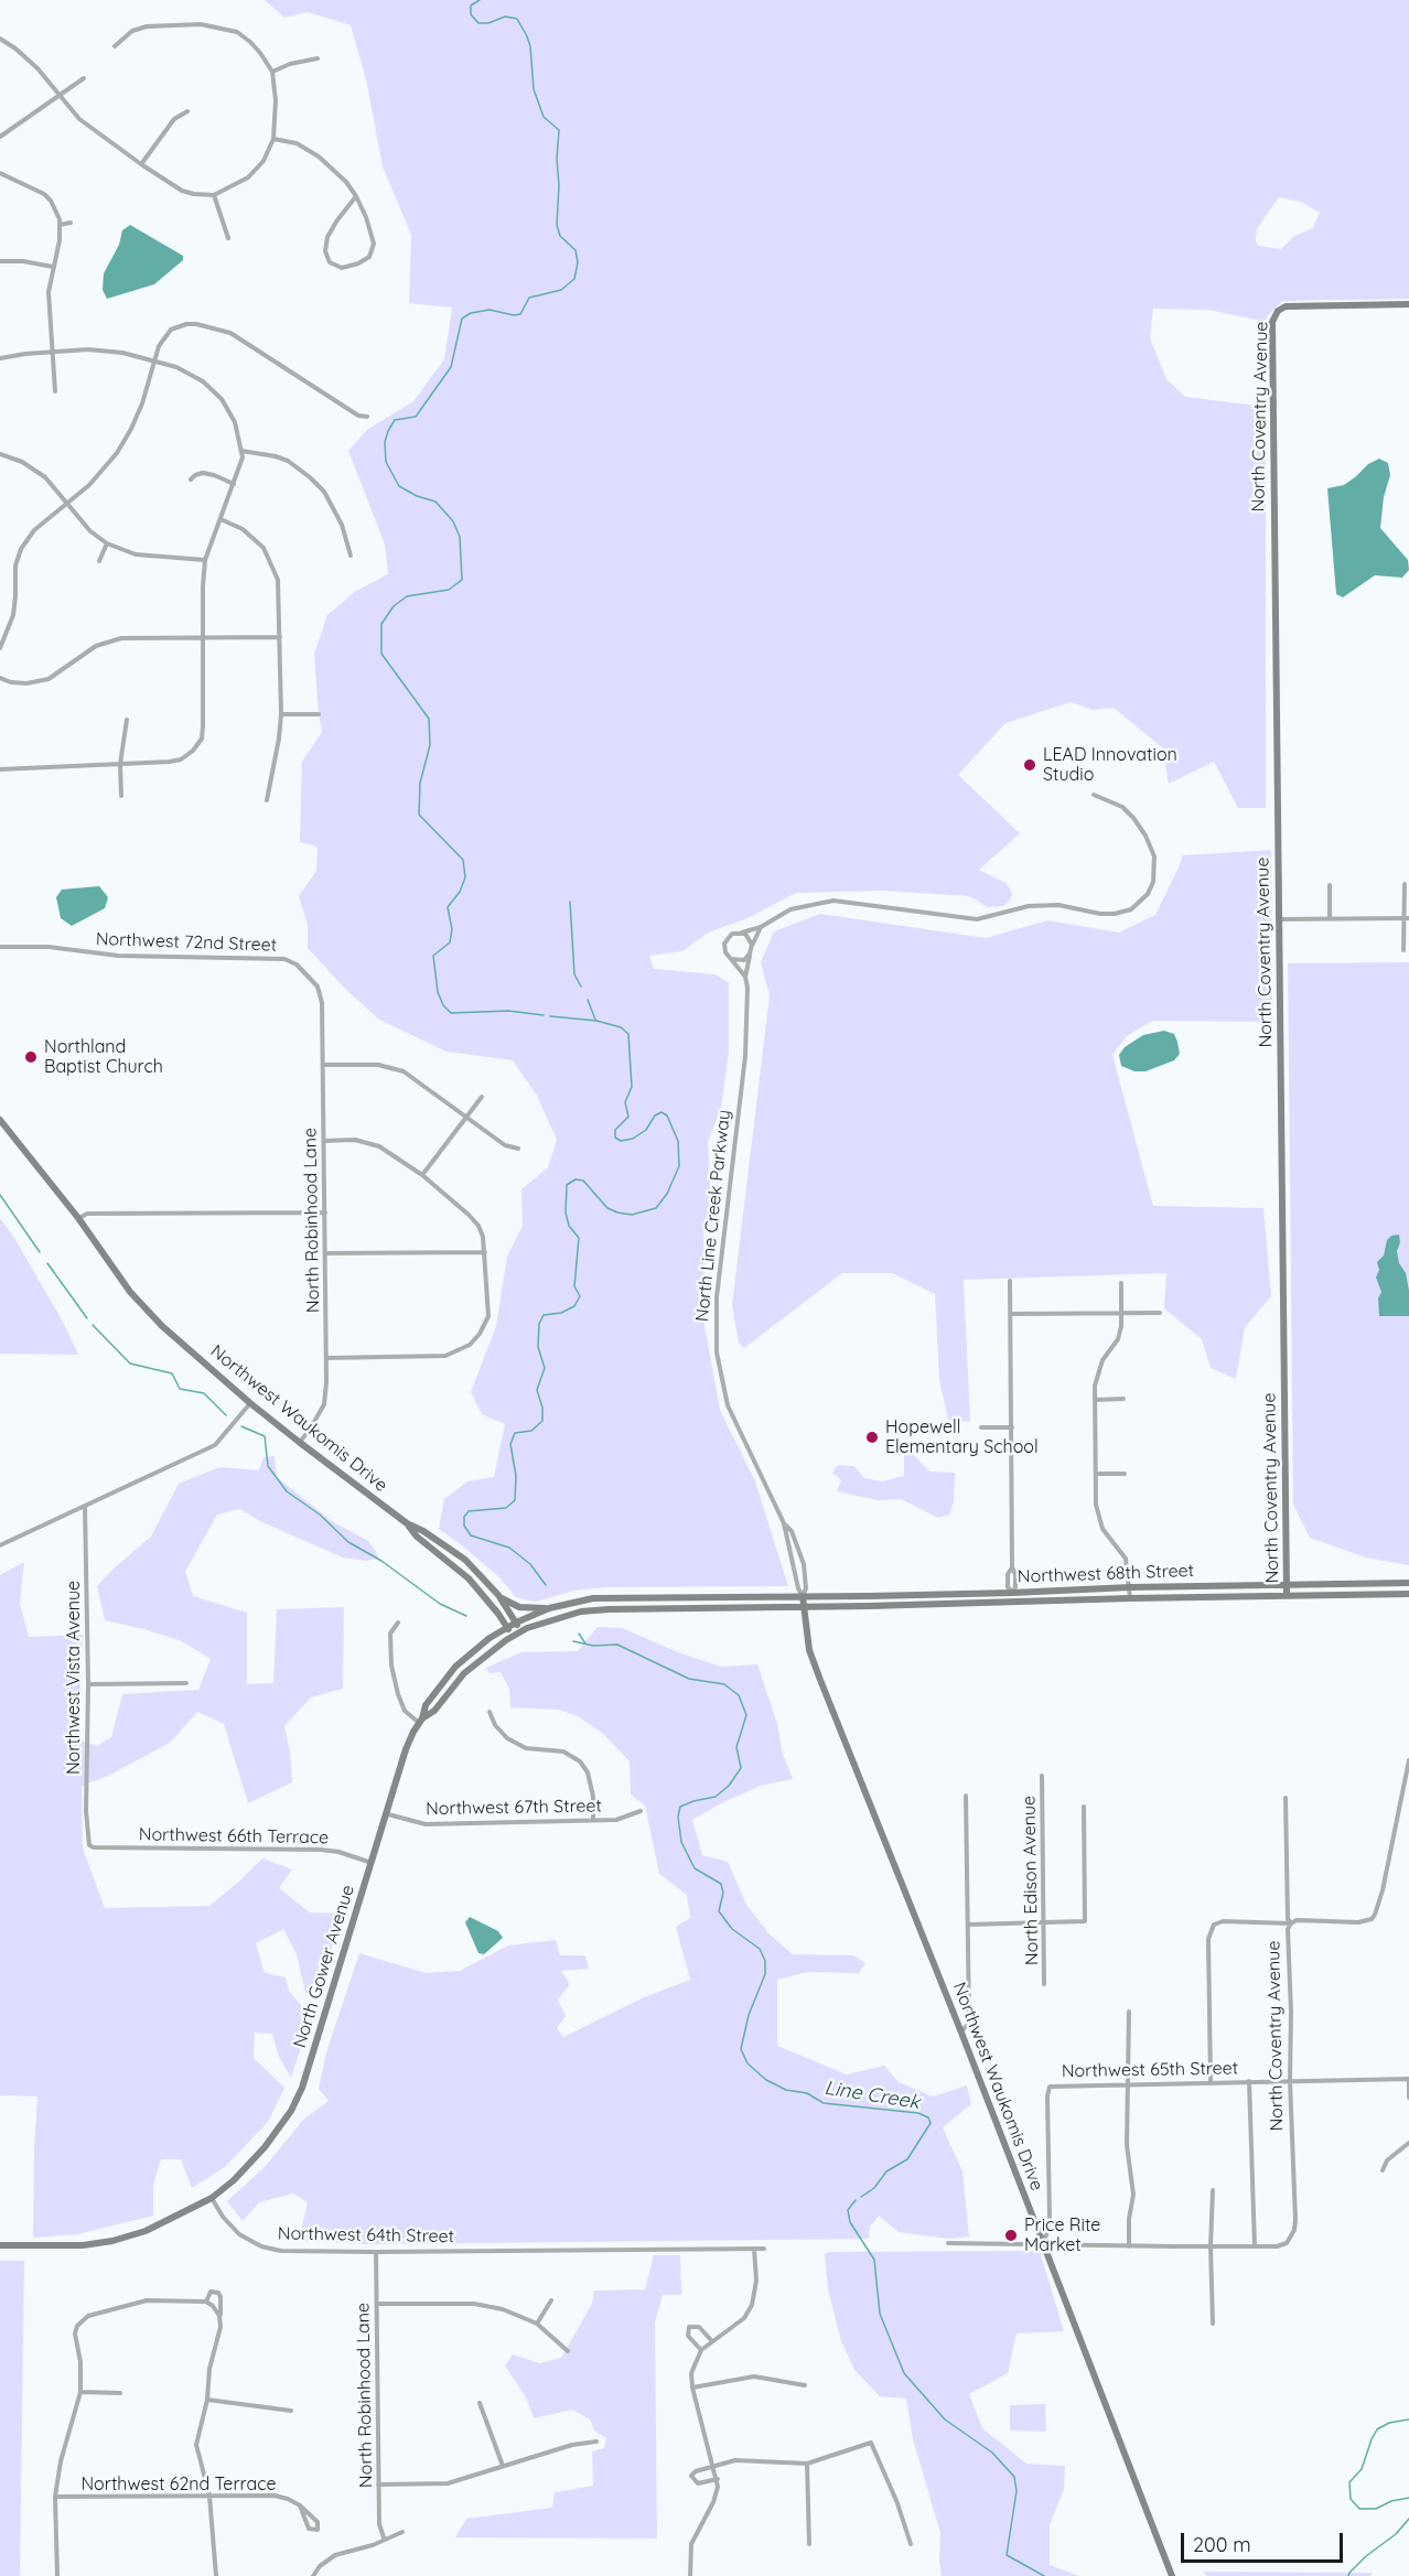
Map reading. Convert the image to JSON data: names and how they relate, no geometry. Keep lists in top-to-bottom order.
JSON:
{
  "streets": {
    "main road": [
      "North Coventry Avenue",
      "Northwest Waukomis Drive",
      "Northwest 68th Street",
      "North Gower Avenue"
    ],
    "street": [
      "Northwest 72nd Street",
      "North Line Creek Parkway",
      "North Robinhood Lane",
      "Northwest Vista Avenue",
      "Northwest 67th Street",
      "Northwest 66th Terrace",
      "North Edison Avenue",
      "Northwest 65th Street",
      "Northwest 64th Street",
      "Northwest 62nd Terrace"
    ]
  },
  "crossings": [
    ["North Coventry Avenue", "Northwest 68th Street"],
    ["North Coventry Avenue", "Northwest 65th Street"],
    ["Northwest 72nd Street", "North Robinhood Lane"],
    ["North Line Creek Parkway", "Northwest Waukomis Drive"],
    ["North Line Creek Parkway", "Northwest 68th Street"],
    ["North Line Creek Parkway", "North Gower Avenue"],
    ["North Robinhood Lane", "Northwest Waukomis Drive"],
    ["North Robinhood Lane", "Northwest 64th Street"],
    ["Northwest Waukomis Drive", "Northwest 68th Street"],
    ["Northwest Waukomis Drive", "North Gower Avenue"],
    ["Northwest Waukomis Drive", "Northwest 65th Street"],
    ["Northwest 68th Street", "North Gower Avenue"],
    ["Northwest Vista Avenue", "Northwest 66th Terrace"],
    ["Northwest 67th Street", "North Gower Avenue"],
    ["Northwest 66th Terrace", "North Gower Avenue"],
    ["North Gower Avenue", "Northwest 64th Street"]
  ],
  "water": ["Line Creek"],
  "places": [
    "LEAD Innovation Studio",
    "Northland Baptist Church",
    "Hopewell Elementary School",
    "Price Rite Market"
  ],
  "scale_bar": "200 m"
}
